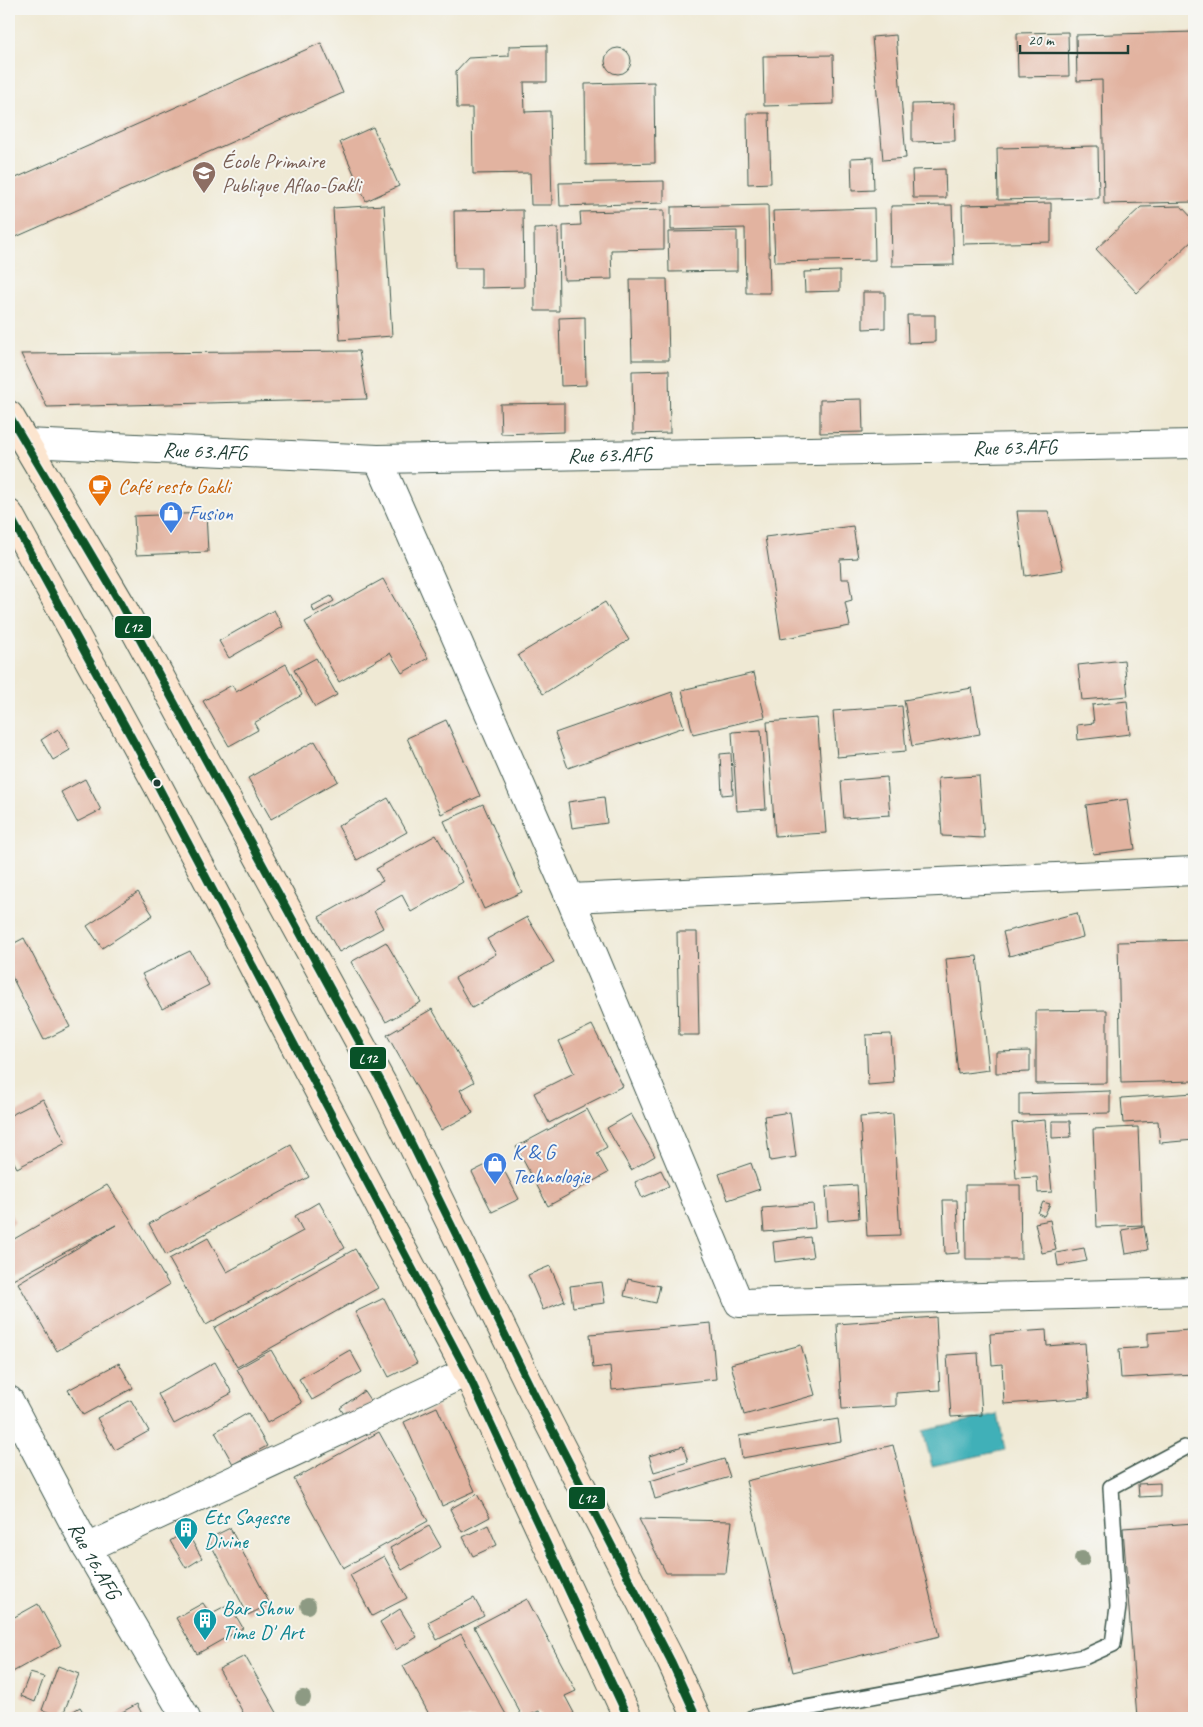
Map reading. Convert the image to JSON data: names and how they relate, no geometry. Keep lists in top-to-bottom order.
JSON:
{
  "streets": {
    "street": ["Rue 63.AFG", "Rue 16.AFG"]
  },
  "places": {
    "school or university": ["École Primaire Publique Aflao-Gakli"],
    "cafe": ["Café resto Gakli"],
    "shop": ["Fusion", "K & G Technologie"],
    "building": ["Ets Sagesse Divine", "Bar Show Time D' Art"]
  },
  "lines": ["transit line L12"],
  "scale_bar": "20 m"
}
